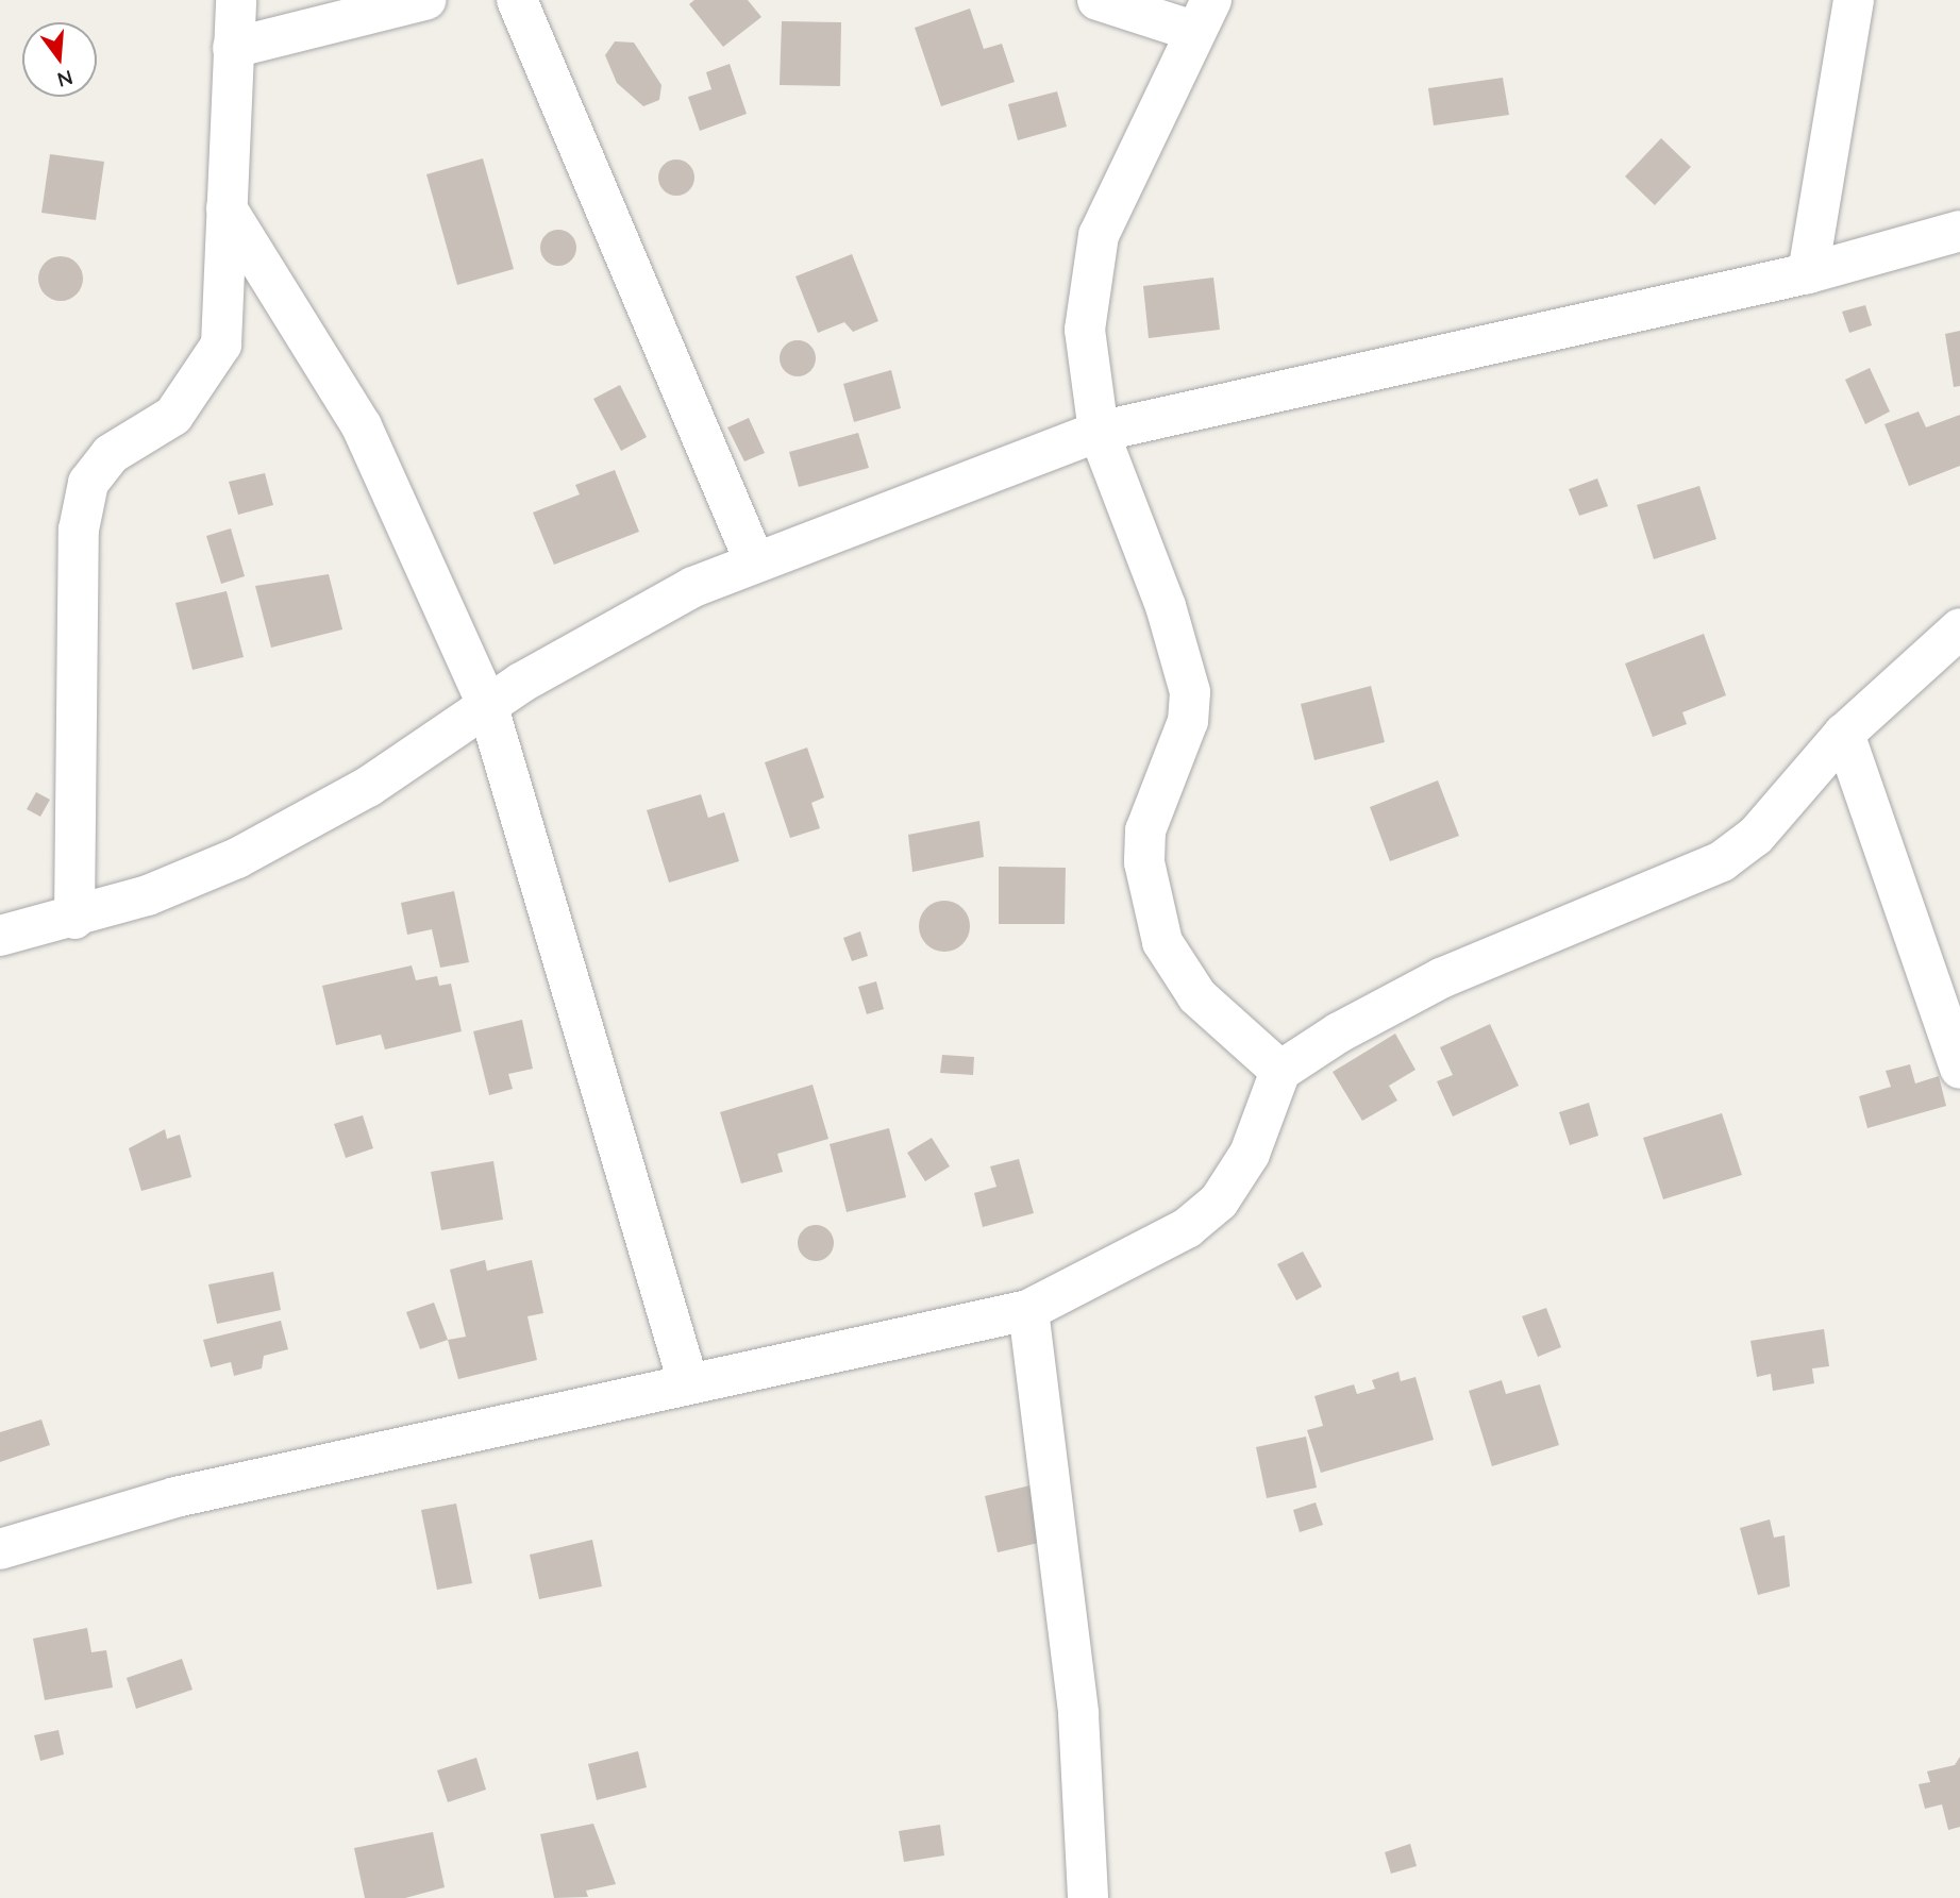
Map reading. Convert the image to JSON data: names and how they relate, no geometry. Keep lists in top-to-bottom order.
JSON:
{
  "north": "bottom"
}
